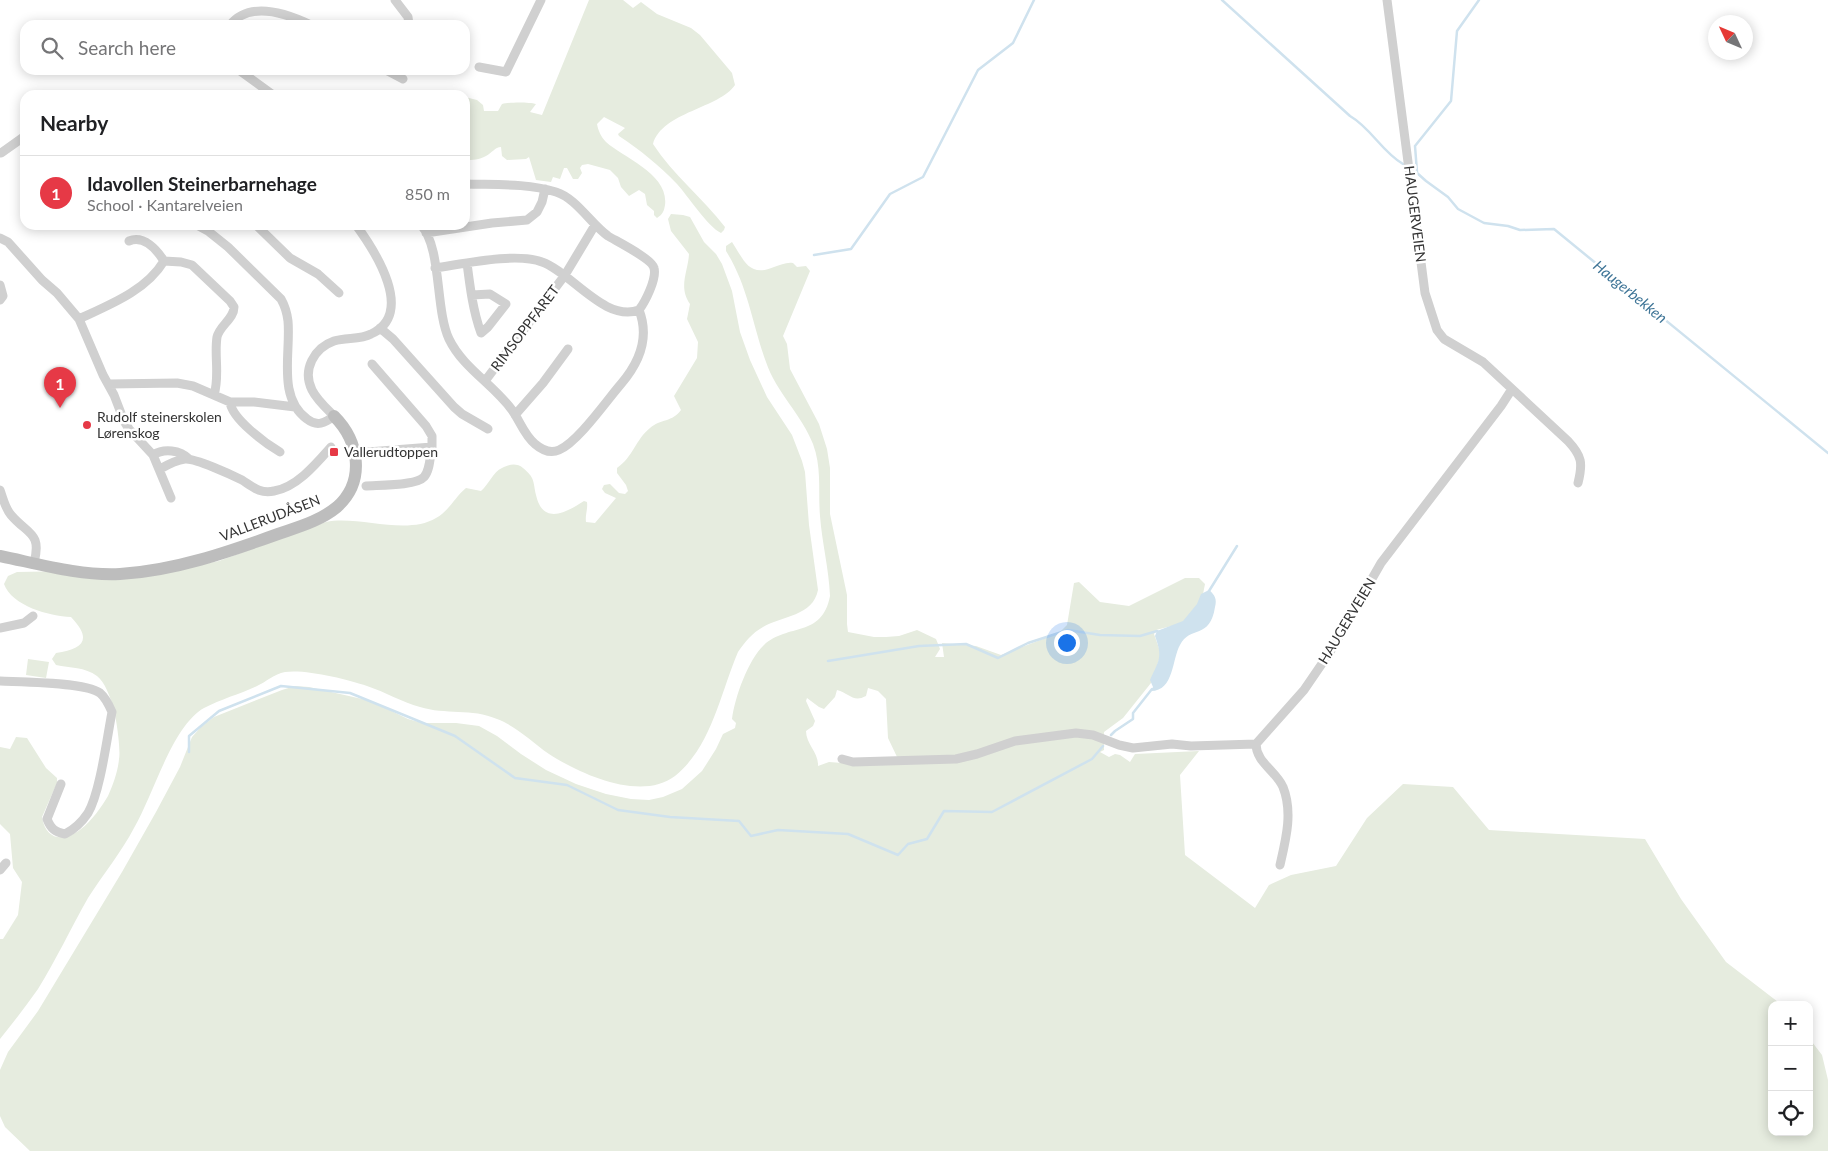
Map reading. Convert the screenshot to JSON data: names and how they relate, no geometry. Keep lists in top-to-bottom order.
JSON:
{
  "streets": {
    "street": ["HAUGERVEIEN", "RIMSOPPFARET", "VALLERUDÅSEN"]
  },
  "water": ["Haugerbekken"],
  "places": {
    "other": ["Rudolf steinerskolen Lørenskog"],
    "transit": ["Vallerudtoppen"]
  },
  "north": "top left",
  "page": {
    "search": "Search here",
    "heading": "Nearby",
    "list": [
      {
        "mark": "1",
        "name": "Idavollen Steinerbarnehage",
        "note": "School · Kantarelveien",
        "value": "850 m"
      }
    ],
    "pins": "1",
    "map_buttons": ["+", "−"]
  }
}
